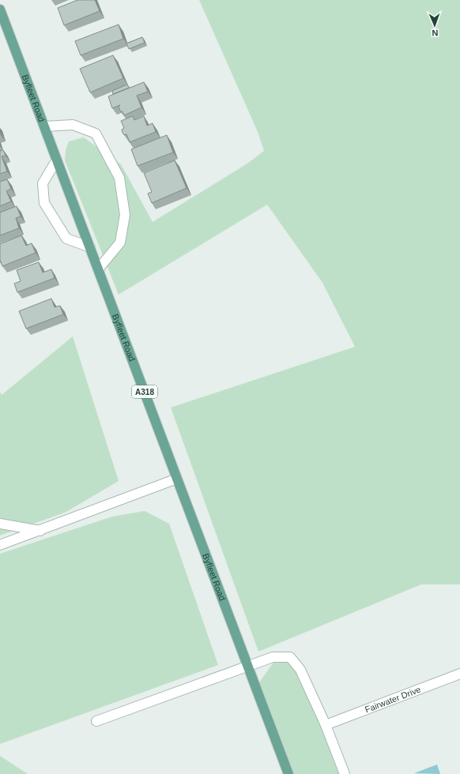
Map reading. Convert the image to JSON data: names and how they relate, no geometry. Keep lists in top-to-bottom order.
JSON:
{
  "streets": {
    "main road": ["Byfleet Road", "A318"],
    "street": ["Fairwater Drive"]
  },
  "north": "bottom"
}
